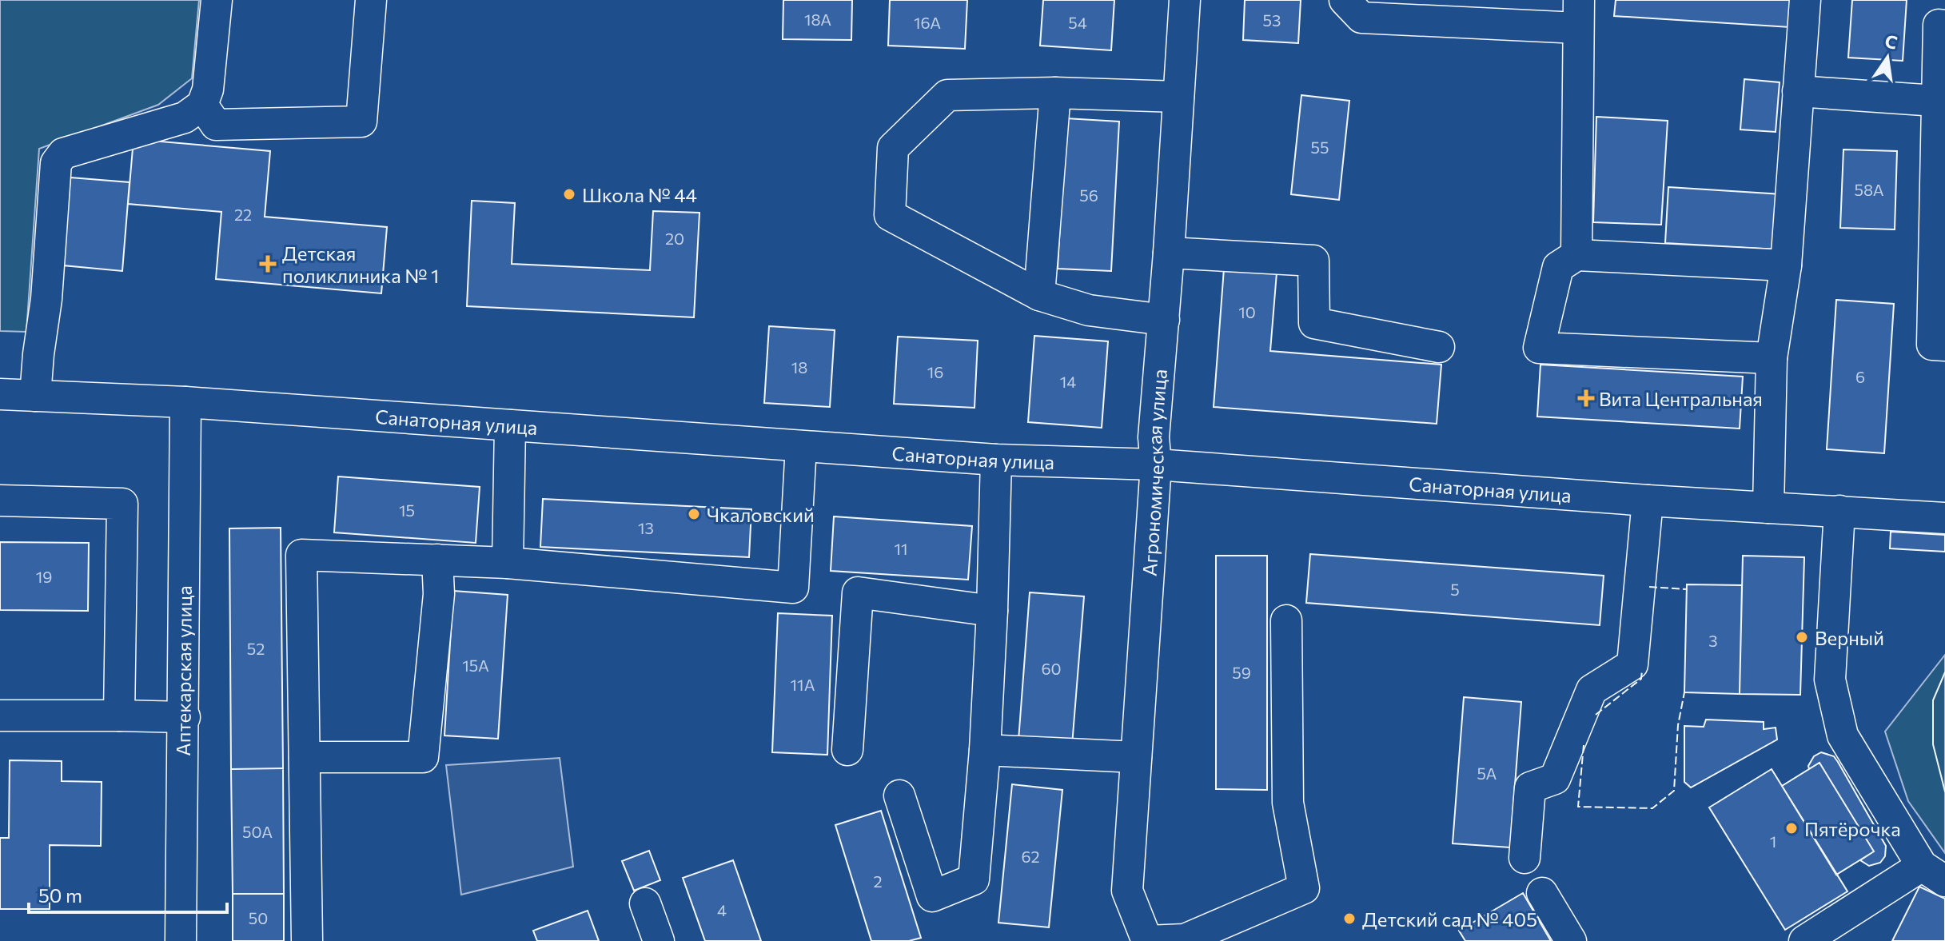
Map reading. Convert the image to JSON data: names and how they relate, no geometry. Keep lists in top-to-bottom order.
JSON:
{
  "streets": {
    "street": ["Санаторная улица", "Агрономическая улица", "Аптекарская улица"]
  },
  "crossings": [
    ["Санаторная улица", "Агрономическая улица"],
    ["Санаторная улица", "Аптекарская улица"]
  ],
  "places": {
    "other": [
      "Школа № 44",
      "Чкаловский",
      "Верный",
      "Пятёрочка",
      "Детский сад № 405"
    ],
    "health": ["Детская поликлиника № 1", "Вита Центральная"]
  },
  "house_numbers": [
    "18А",
    "53",
    "16А",
    "54",
    "55",
    "58А",
    "56",
    "22",
    "20",
    "10",
    "18",
    "16",
    "6",
    "14",
    "15",
    "13",
    "11",
    "19",
    "5",
    "3",
    "52",
    "15А",
    "60",
    "59",
    "11А",
    "5А",
    "50А",
    "1",
    "62",
    "2",
    "4",
    "50"
  ],
  "scale_bar": "50 m",
  "north": "top"
}
